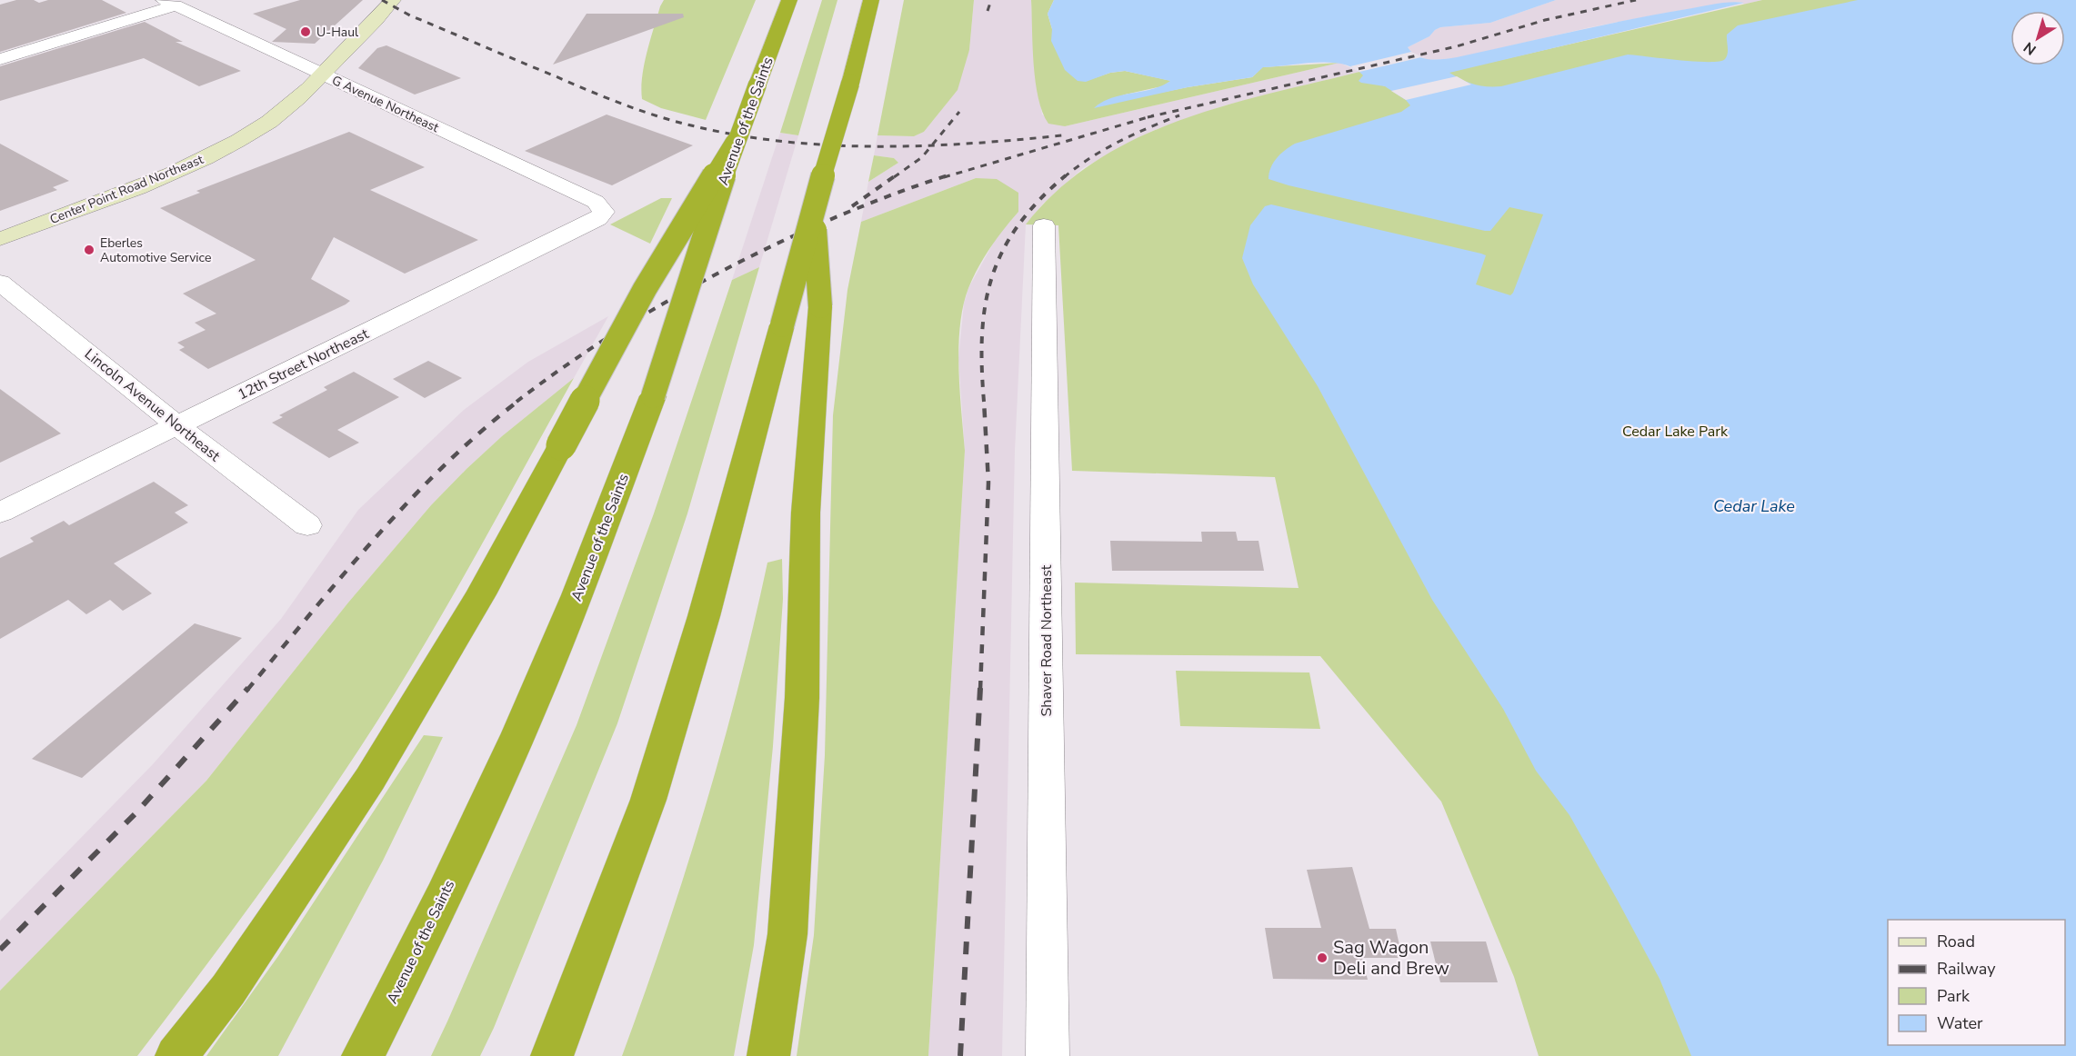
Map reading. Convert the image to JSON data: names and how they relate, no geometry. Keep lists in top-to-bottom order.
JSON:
{
  "streets": {
    "highway": ["Avenue of the Saints"],
    "main road": ["Center Point Road Northeast"],
    "street": [
      "G Avenue Northeast",
      "12th Street Northeast",
      "Lincoln Avenue Northeast",
      "Shaver Road Northeast"
    ]
  },
  "crossings": [
    ["G Avenue Northeast", "Center Point Road Northeast"],
    ["G Avenue Northeast", "12th Street Northeast"],
    ["12th Street Northeast", "Lincoln Avenue Northeast"]
  ],
  "water": ["Cedar Lake"],
  "parks": ["Cedar Lake Park"],
  "places": ["U-Haul", "Eberles Automotive Service", "Sag Wagon Deli and Brew"],
  "legend": [
    "Road",
    "Railway",
    "Park",
    "Water"
  ],
  "north": "bottom left"
}
